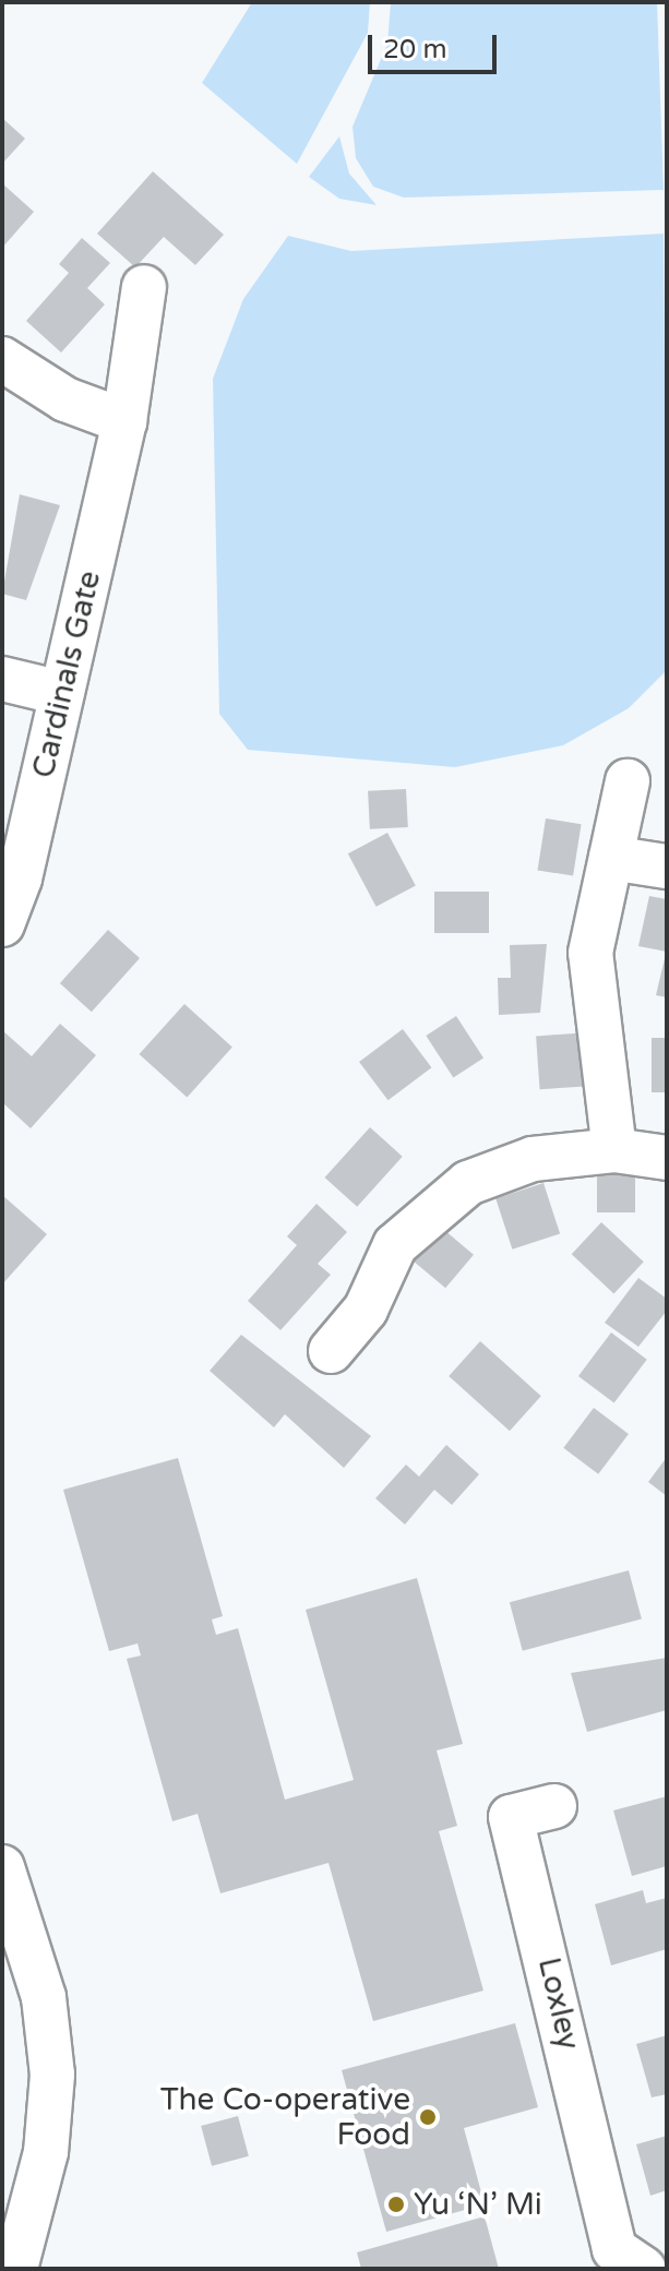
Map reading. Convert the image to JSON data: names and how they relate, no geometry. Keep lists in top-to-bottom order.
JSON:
{
  "streets": {
    "street": ["Cardinals Gate", "Loxley"]
  },
  "places": ["The Co-operative Food", "Yu ‘N’ Mi"],
  "scale_bar": "20 m"
}
